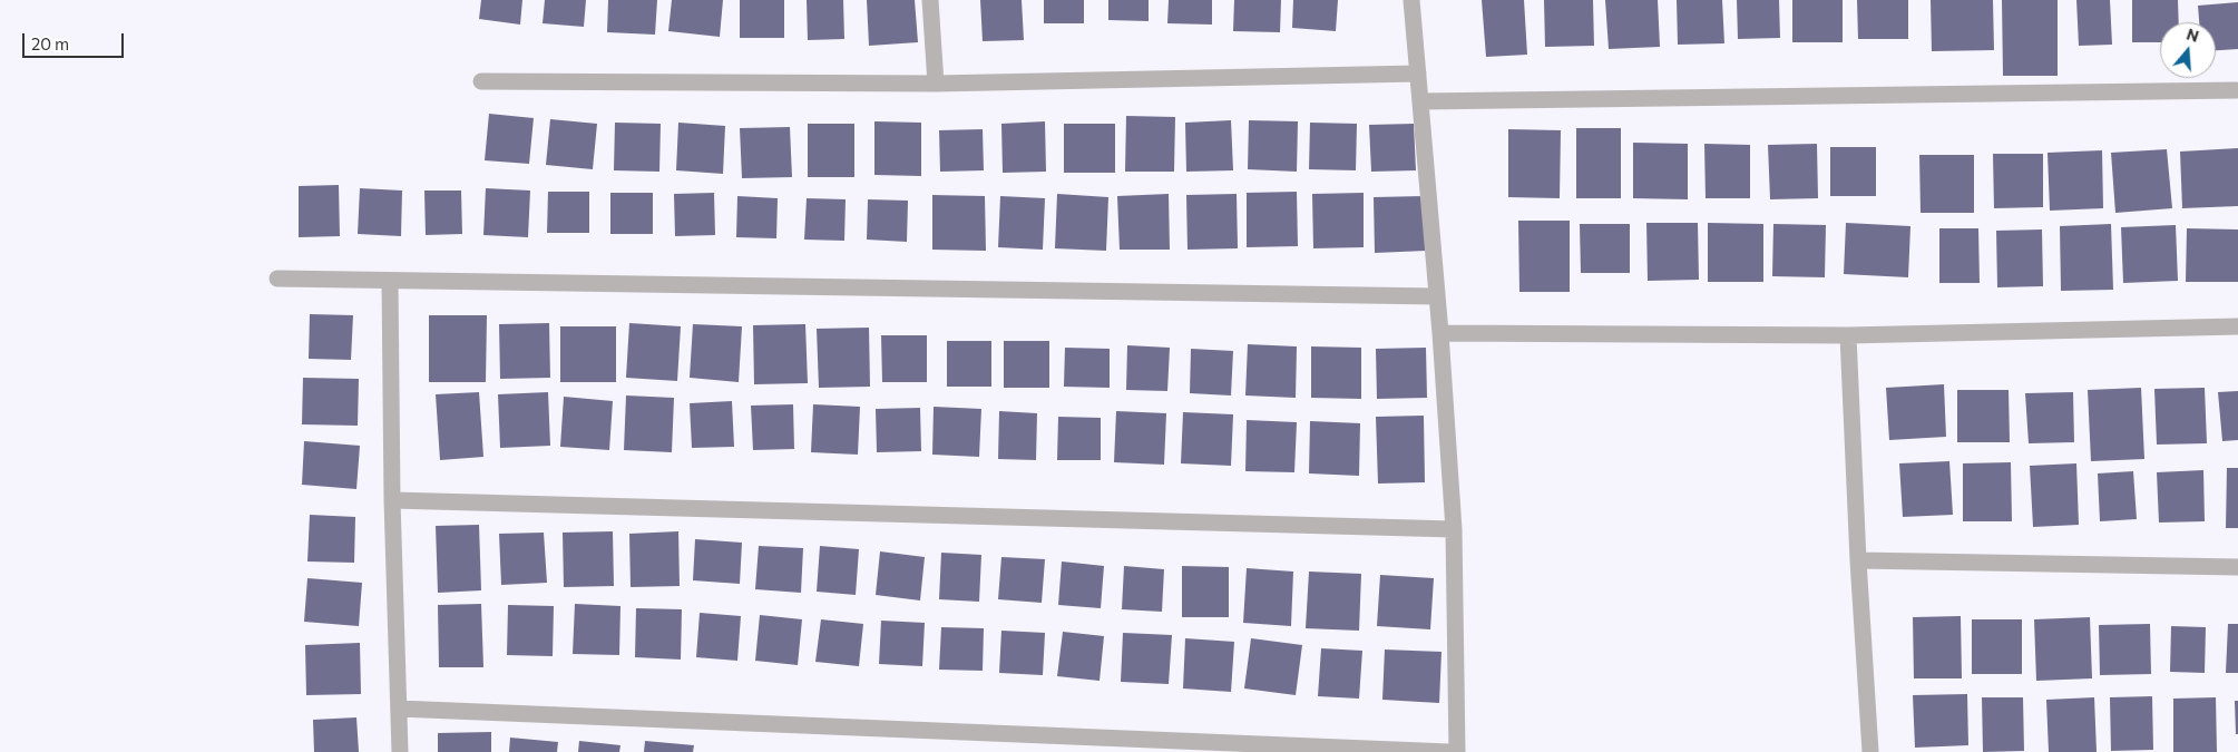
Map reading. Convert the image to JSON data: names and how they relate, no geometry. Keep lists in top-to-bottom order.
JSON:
{
  "scale_bar": "20 m",
  "north": "top"
}
